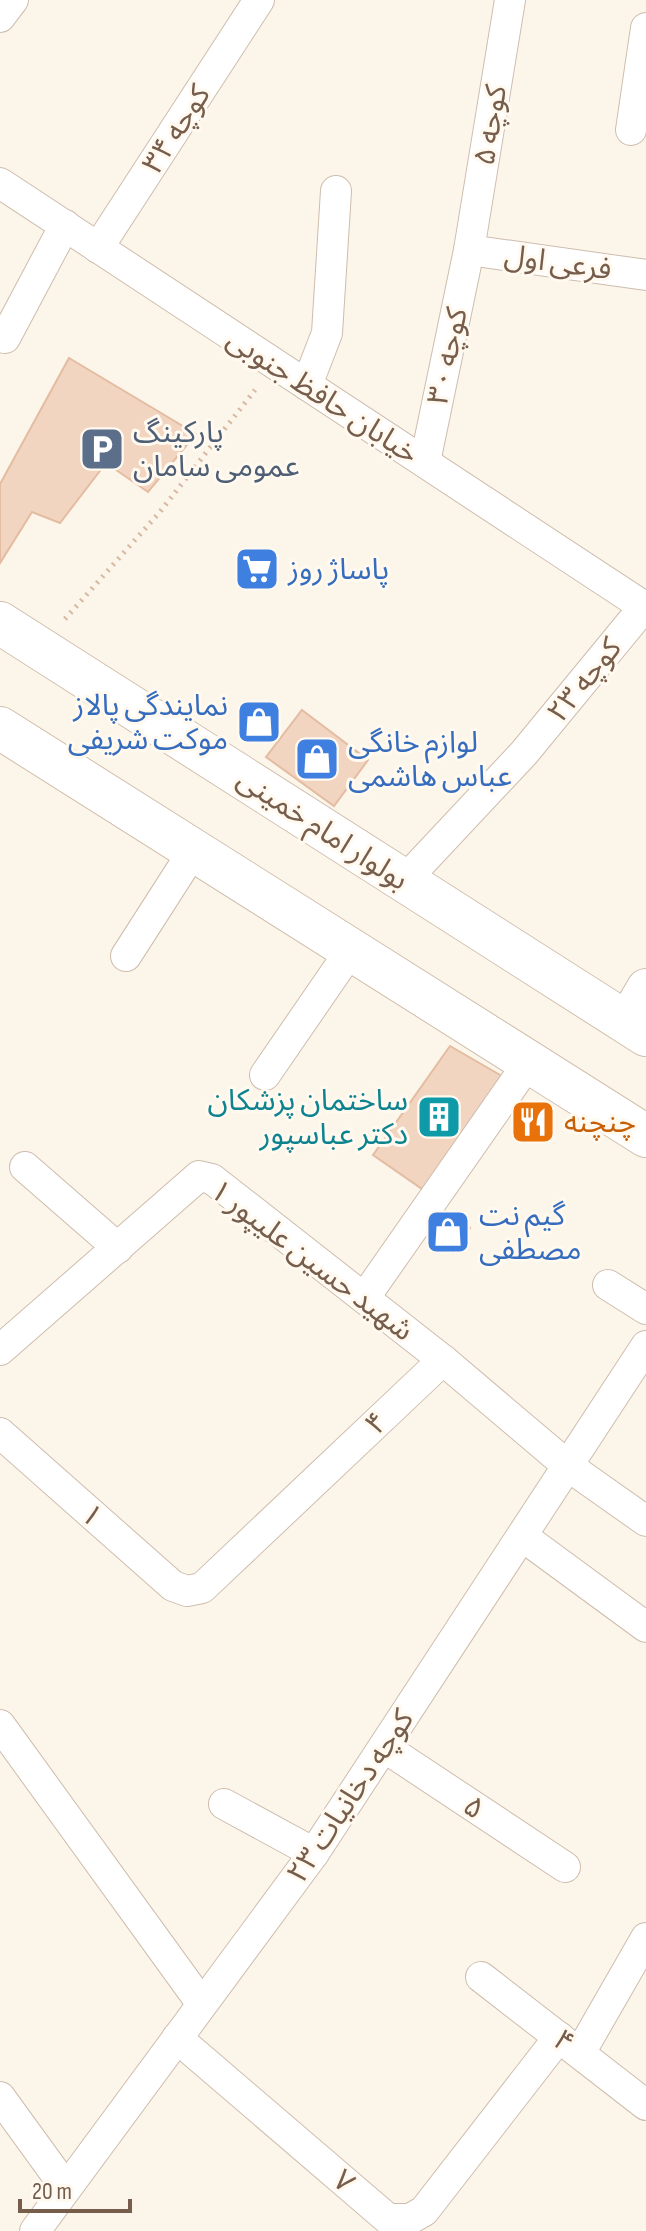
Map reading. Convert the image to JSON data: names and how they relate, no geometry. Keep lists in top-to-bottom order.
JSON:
{
  "streets": {
    "main road": ["بولوار امام خمینی"],
    "street": [
      "کوچه ۵",
      "کوچه ۳۴",
      "فرعی اول",
      "کوچه ۳۰",
      "خیابان حافظ جنوبی",
      "کوچه ۲۳",
      "شهید حسین علیپور ۱",
      "۴",
      "۱",
      "کوچه دخانیات ۲۳",
      "۵",
      "۷"
    ]
  },
  "crossings": [
    ["کوچه ۵", "فرعی اول"],
    ["کوچه ۵", "کوچه ۳۰"],
    ["کوچه ۳۴", "خیابان حافظ جنوبی"],
    ["فرعی اول", "کوچه ۳۰"],
    ["کوچه ۳۰", "خیابان حافظ جنوبی"],
    ["خیابان حافظ جنوبی", "کوچه ۲۳"],
    ["کوچه ۲۳", "بولوار امام خمینی"],
    ["شهید حسین علیپور ۱", "۴"],
    ["۴", "۱"],
    ["۴", "۷"],
    ["کوچه دخانیات ۲۳", "۵"],
    ["کوچه دخانیات ۲۳", "۷"]
  ],
  "places": {
    "parking": ["پارکینگ عمومی سامان"],
    "supermarket": ["پاساژ روز"],
    "shop": ["نمایندگی پالاز موکت شریفی", "لوازم خانگی عباس هاشمی", "گیم نت مصطفی"],
    "building": ["ساختمان پزشکان دکتر عباسپور"],
    "restaurant": ["چنچنه"]
  },
  "scale_bar": "20 m"
}
